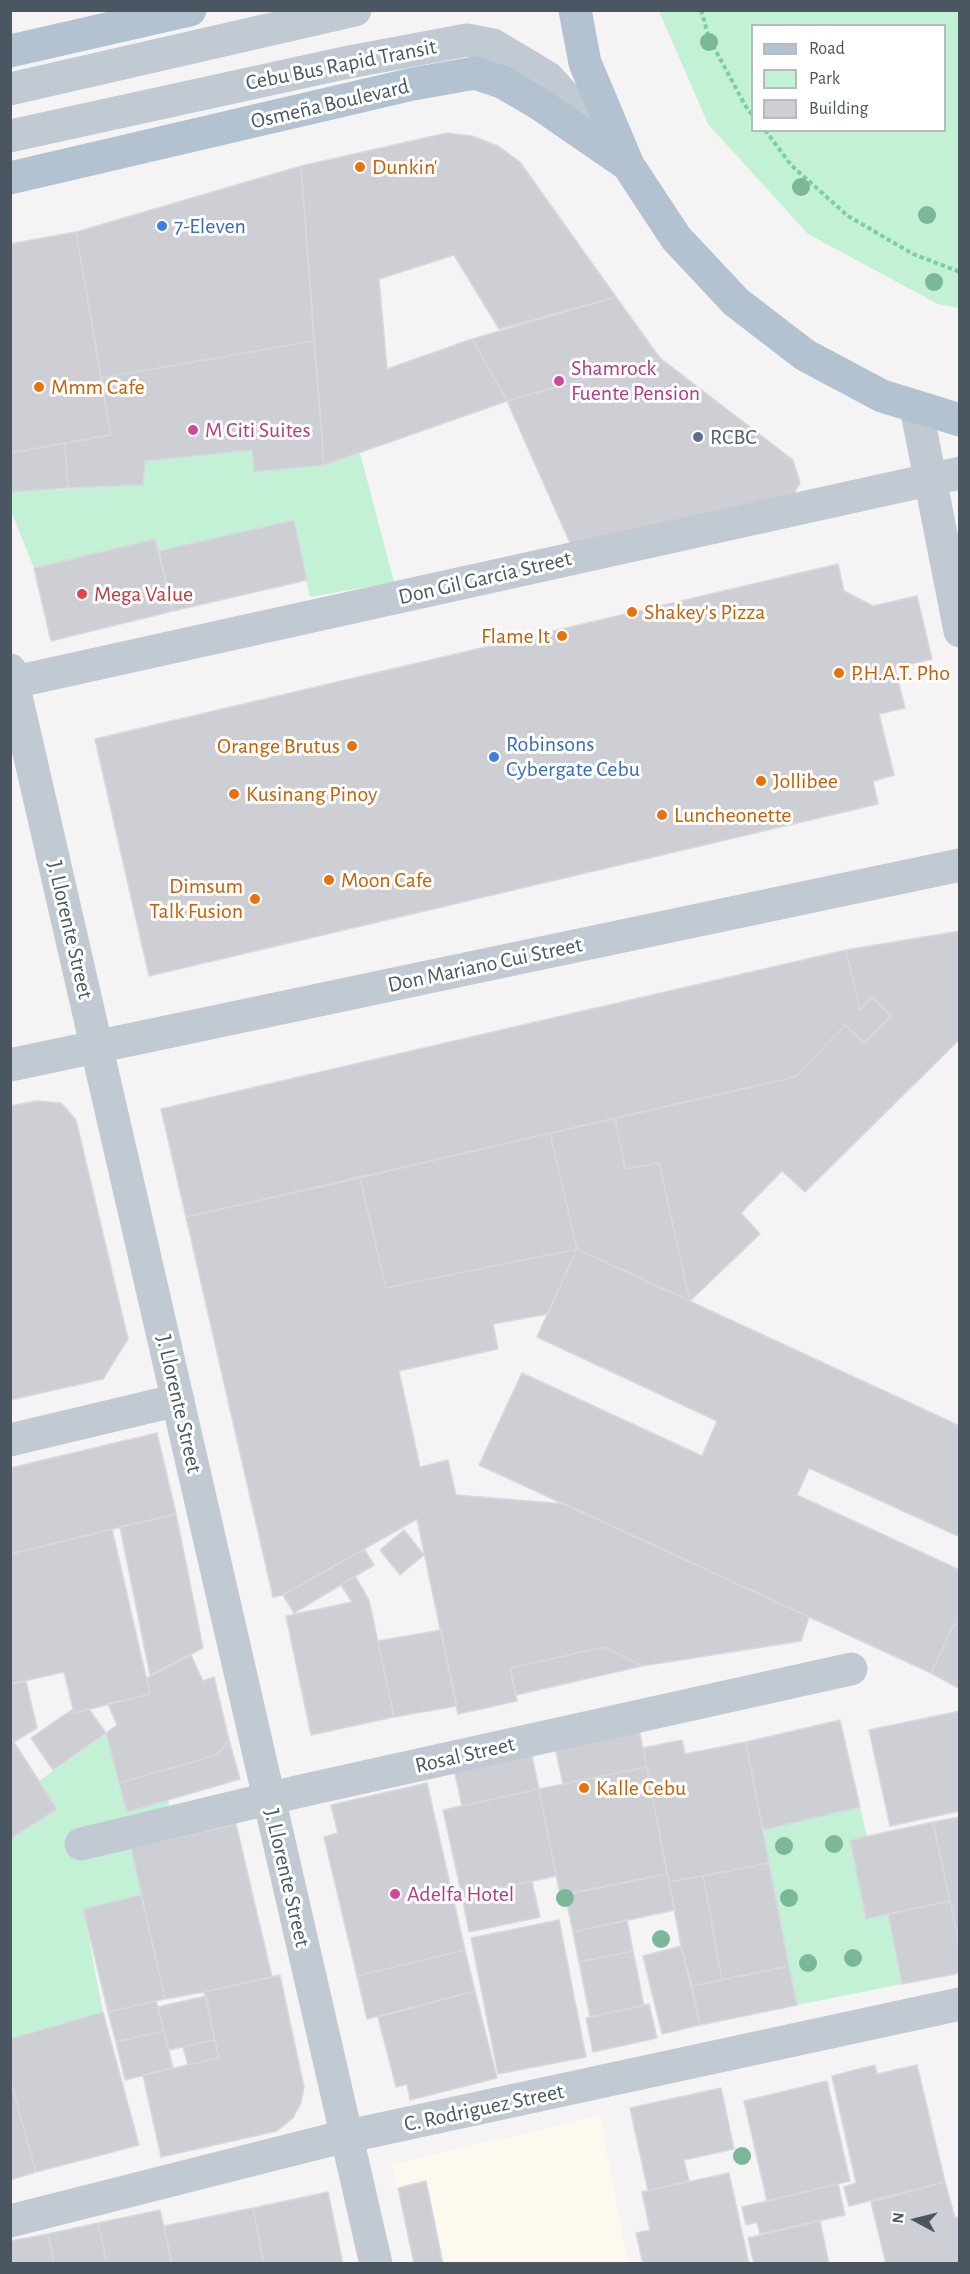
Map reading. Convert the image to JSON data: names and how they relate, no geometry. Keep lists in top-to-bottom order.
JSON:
{
  "streets": {
    "main road": ["Osmeña Boulevard"],
    "street": [
      "Cebu Bus Rapid Transit",
      "Don Gil Garcia Street",
      "J. Llorente Street",
      "Don Mariano Cui Street",
      "Rosal Street",
      "C. Rodriguez Street"
    ]
  },
  "crossings": [
    ["Cebu Bus Rapid Transit", "Osmeña Boulevard"],
    ["Don Gil Garcia Street", "J. Llorente Street"],
    ["J. Llorente Street", "Don Mariano Cui Street"],
    ["J. Llorente Street", "Rosal Street"],
    ["J. Llorente Street", "C. Rodriguez Street"]
  ],
  "places": [
    "Dunkin'",
    "7-Eleven",
    "Shamrock Fuente Pension",
    "Mmm Cafe",
    "M Citi Suites",
    "RCBC",
    "Mega Value",
    "Shakey's Pizza",
    "Flame It",
    "P.H.A.T. Pho",
    "Orange Brutus",
    "Robinsons Cybergate Cebu",
    "Jollibee",
    "Kusinang Pinoy",
    "Luncheonette",
    "Moon Cafe",
    "Dimsum Talk Fusion",
    "Kalle Cebu",
    "Adelfa Hotel"
  ],
  "legend": ["Road", "Park", "Building"],
  "north": "left"
}
